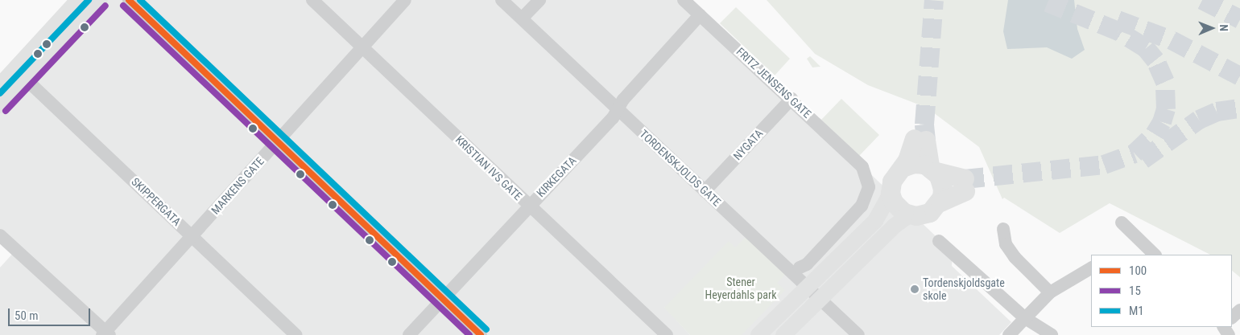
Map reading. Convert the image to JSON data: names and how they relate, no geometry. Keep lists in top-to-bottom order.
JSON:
{
  "streets": {
    "street": [
      "FRITZ JENSENS GATE",
      "NYGATA",
      "KRISTIAN IVS GATE",
      "TORDENSKJOLDS GATE",
      "KIRKEGATA",
      "MARKENS GATE",
      "SKIPPERGATA"
    ]
  },
  "crossings": [
    ["FRITZ JENSENS GATE", "NYGATA"],
    ["FRITZ JENSENS GATE", "KIRKEGATA"],
    ["NYGATA", "TORDENSKJOLDS GATE"],
    ["KRISTIAN IVS GATE", "KIRKEGATA"],
    ["KRISTIAN IVS GATE", "MARKENS GATE"],
    ["TORDENSKJOLDS GATE", "KIRKEGATA"],
    ["MARKENS GATE", "SKIPPERGATA"]
  ],
  "parks": ["Stener Heyerdahls park"],
  "places": ["Tordenskjoldsgate skole"],
  "lines": ["transit line 100", "transit line M1", "transit line 15"],
  "legend": ["100", "15", "M1"],
  "scale_bar": "50 m",
  "north": "right"
}
